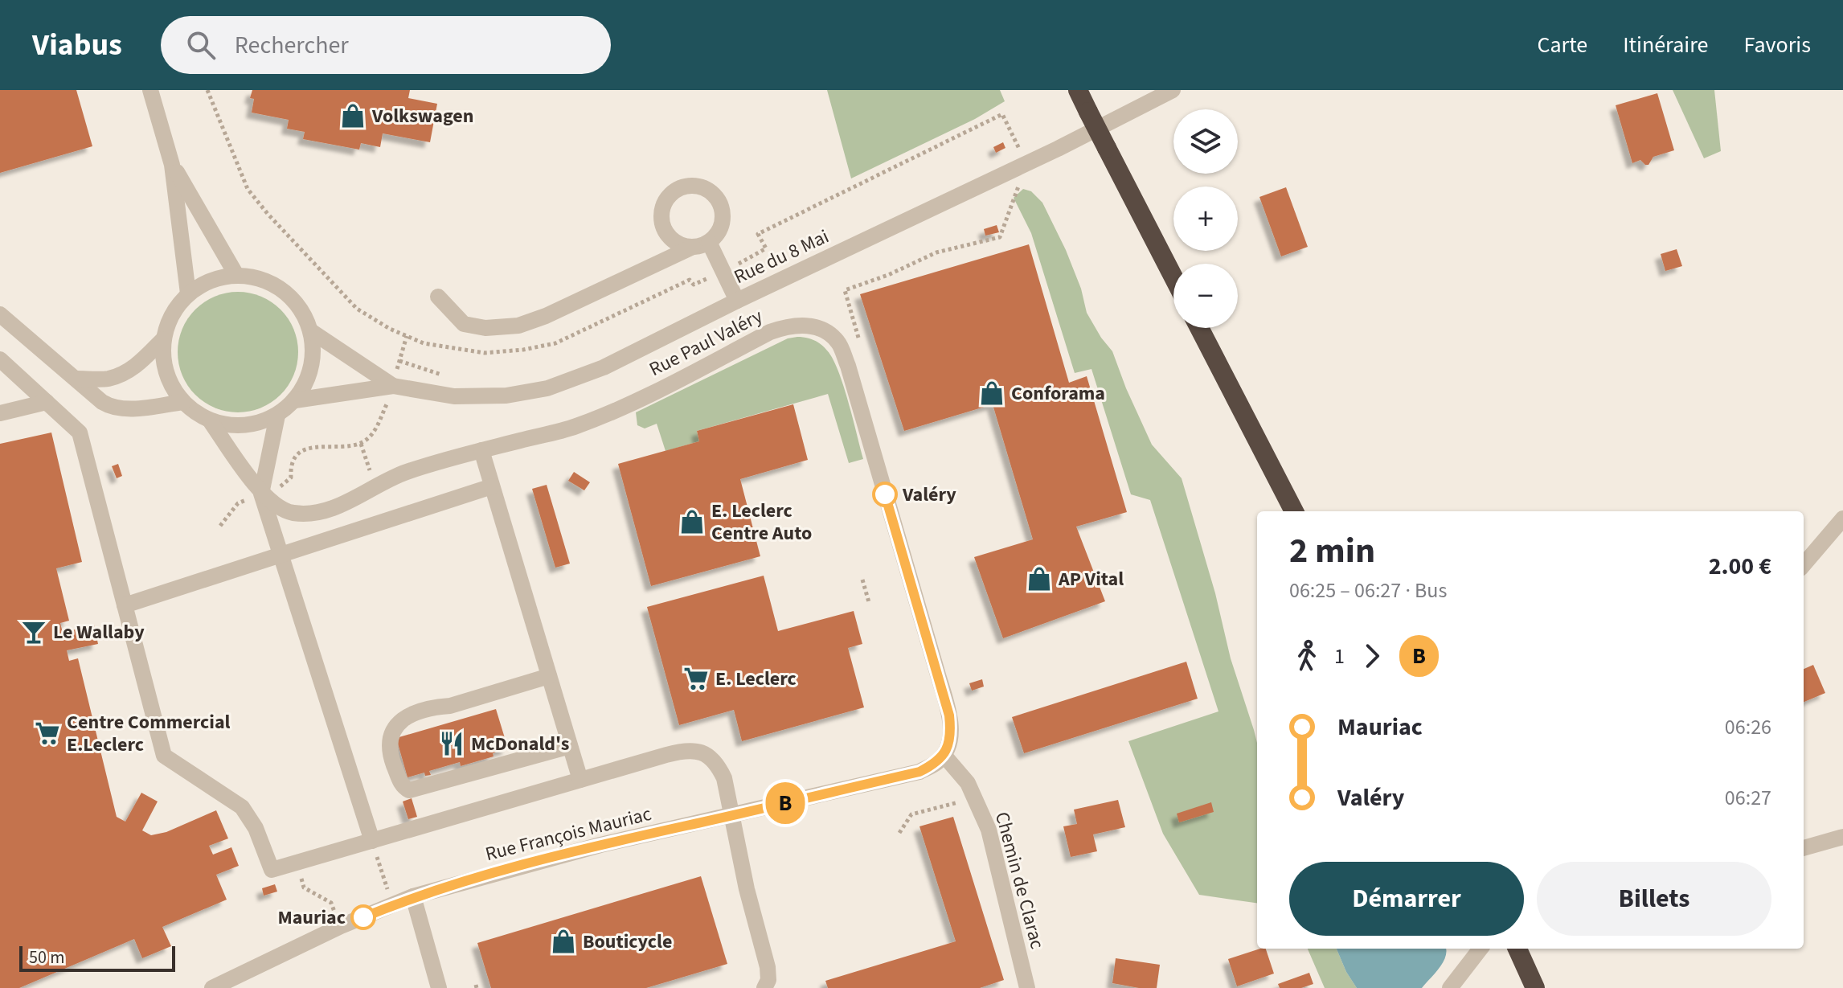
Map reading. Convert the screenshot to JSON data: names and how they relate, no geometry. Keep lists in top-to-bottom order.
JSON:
{
  "streets": {
    "street": [
      "Rue du 8 Mai",
      "Rue Paul Valéry",
      "Rue François Mauriac",
      "Chemin de Clarac"
    ]
  },
  "crossings": [
    ["Rue du 8 Mai", "Rue Paul Valéry"],
    ["Rue Paul Valéry", "Rue François Mauriac"],
    ["Rue Paul Valéry", "Chemin de Clarac"],
    ["Rue François Mauriac", "Chemin de Clarac"]
  ],
  "places": {
    "shop": [
      "Volkswagen",
      "Conforama",
      "E. Leclerc Centre Auto",
      "AP Vital",
      "Bouticycle"
    ],
    "other": ["Valéry", "Mauriac"],
    "bar": ["Le Wallaby"],
    "supermarket": ["E. Leclerc", "Centre Commercial E.Leclerc"],
    "restaurant": ["McDonald's"]
  },
  "lines": ["bus line B"],
  "scale_bar": "50 m",
  "page": {
    "header": "Viabus",
    "search": "Rechercher",
    "nav": ["Carte", "Itinéraire", "Favoris"],
    "on_map": "B",
    "map_buttons": ["+", "−"],
    "heading": ["2 min", "06:25 – 06:27 · Bus", "2.00 €"],
    "legs": ["1", "B"],
    "list": [
      {
        "name": "Mauriac",
        "value": "06:26"
      },
      {
        "name": "Valéry",
        "value": "06:27"
      }
    ],
    "buttons": ["Démarrer", "Billets"],
    "scale": "50 m"
  }
}
